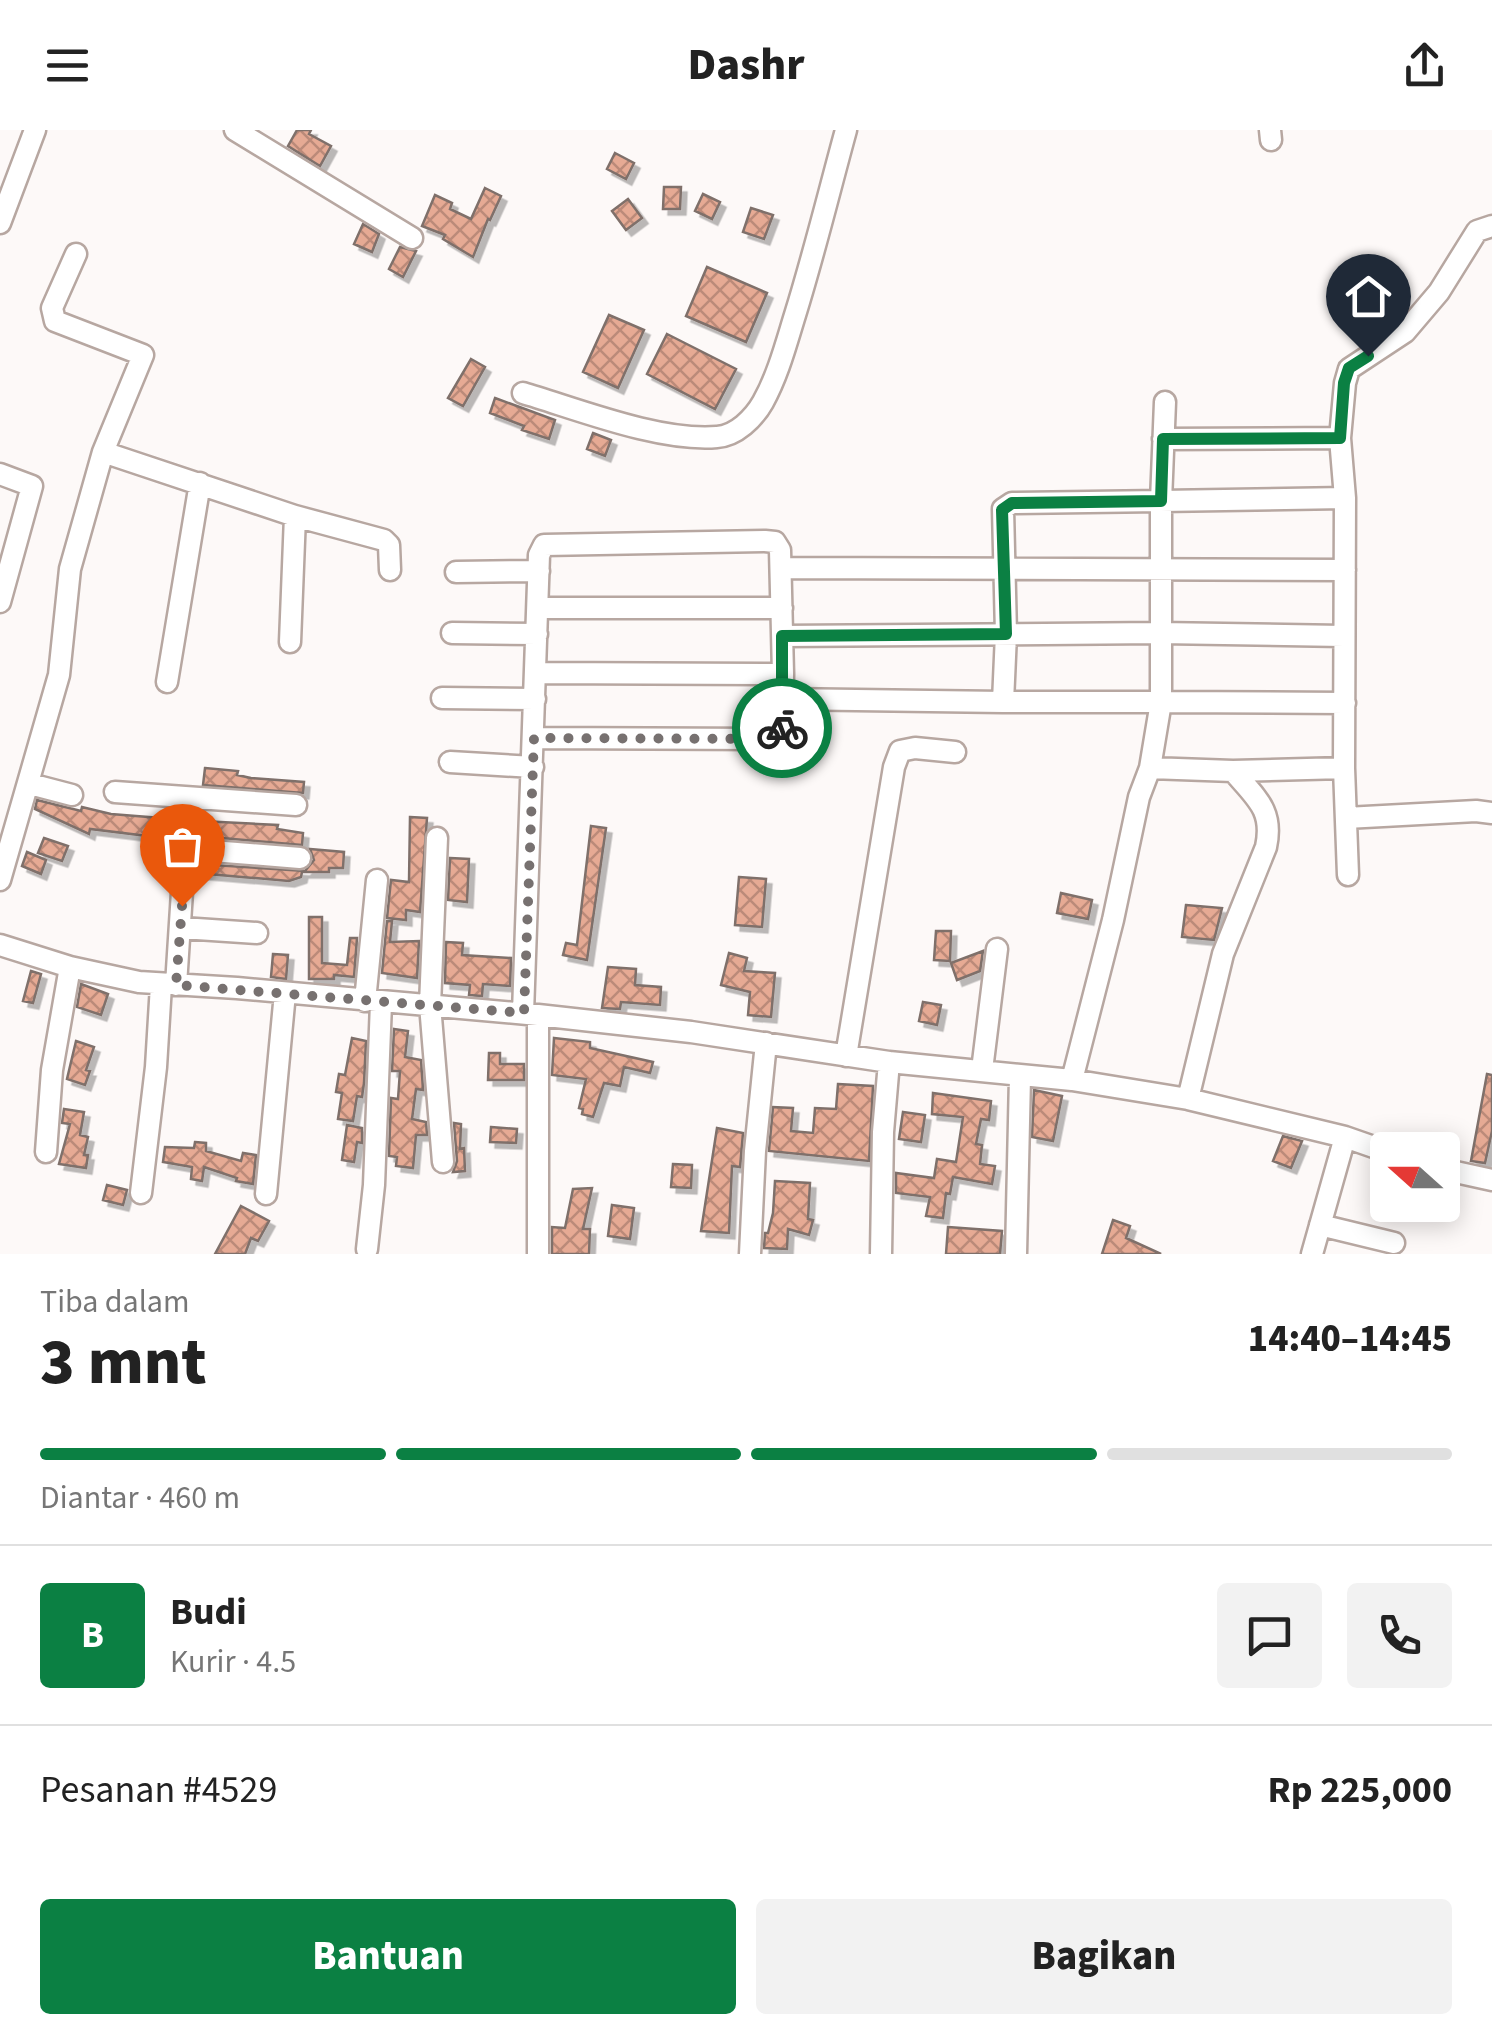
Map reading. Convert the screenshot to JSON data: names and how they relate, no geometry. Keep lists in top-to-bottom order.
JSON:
{
  "north": "left",
  "page": {
    "header": "Dashr",
    "heading": ["3 mnt", "Tiba dalam", "14:40–14:45"],
    "panel": [
      "Budi",
      "Kurir · 4.5",
      "Pesanan #4529",
      "Rp 225,000"
    ],
    "bar": "Diantar · 460 m",
    "round": "B",
    "buttons": ["Bantuan", "Bagikan"]
  }
}
